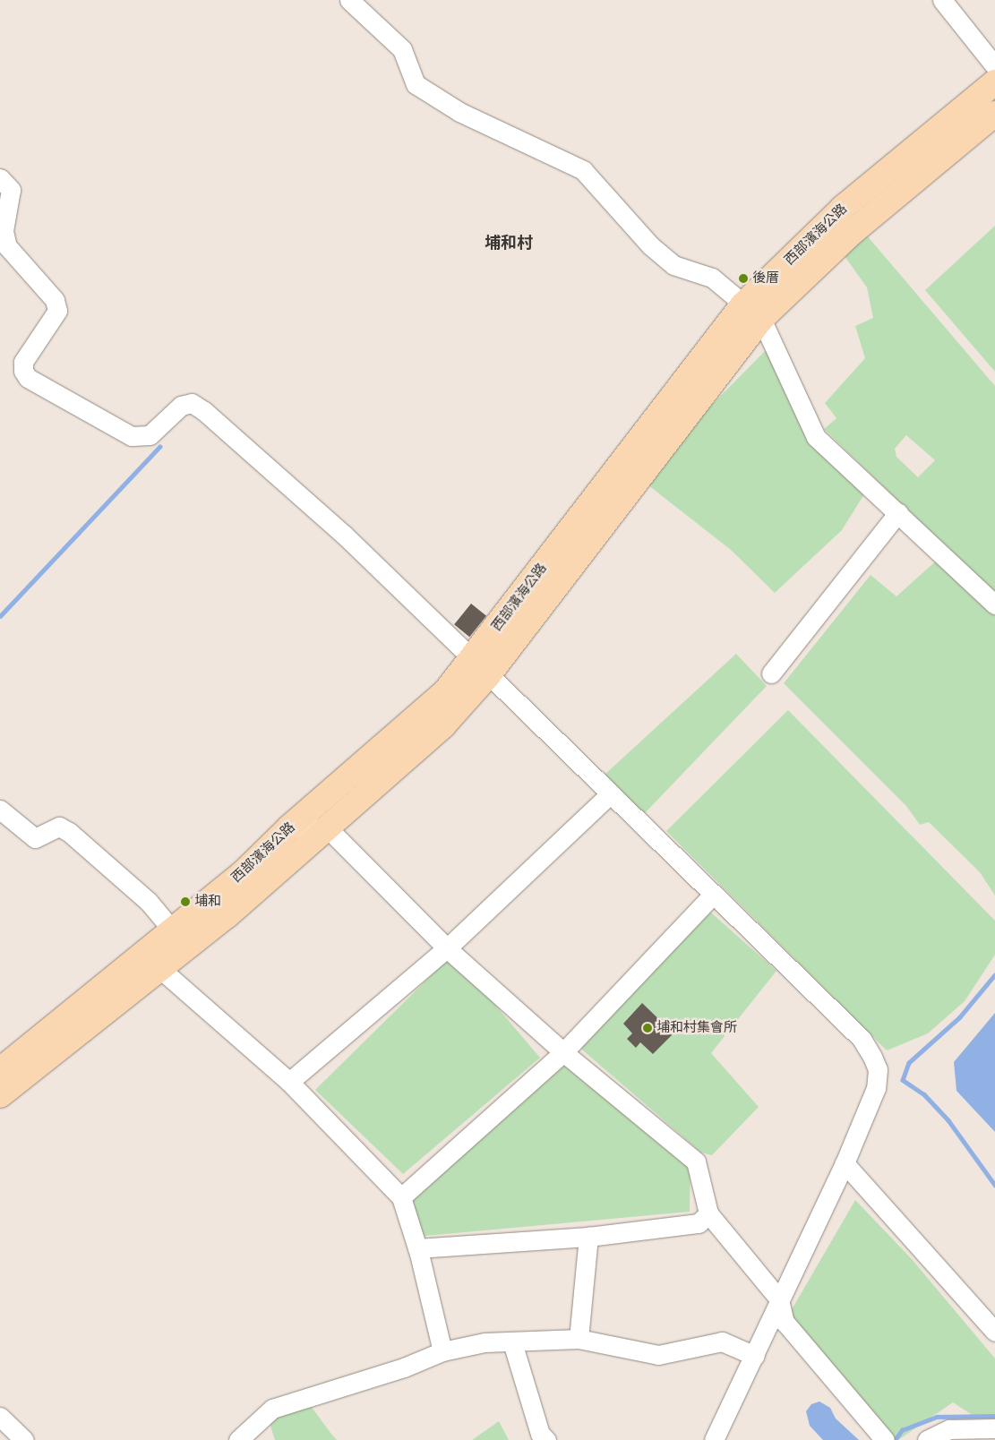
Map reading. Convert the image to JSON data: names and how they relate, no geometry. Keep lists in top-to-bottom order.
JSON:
{
  "streets": {
    "main road": ["西部濱海公路"]
  },
  "districts": ["埔和村"],
  "places": ["後厝", "埔和", "埔和村集會所"]
}
